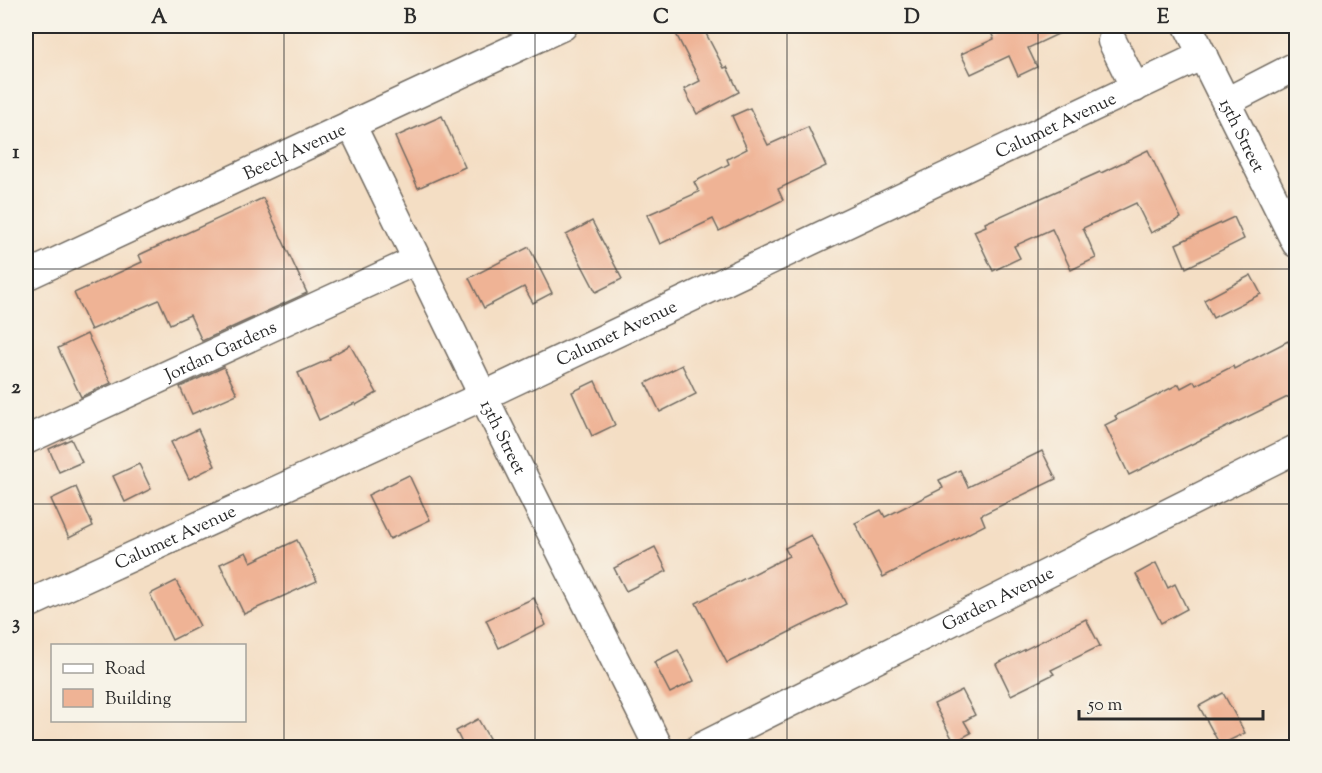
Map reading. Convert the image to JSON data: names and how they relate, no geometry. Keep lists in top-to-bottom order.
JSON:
{
  "streets": {
    "street": [
      "Calumet Avenue",
      "15th Street",
      "Beech Avenue",
      "Jordan Gardens",
      "13th Street",
      "Garden Avenue"
    ]
  },
  "crossings": [
    ["Calumet Avenue", "15th Street"],
    ["Calumet Avenue", "13th Street"],
    ["Beech Avenue", "13th Street"],
    ["Jordan Gardens", "13th Street"]
  ],
  "legend": ["Road", "Building"],
  "scale_bar": "50 m",
  "grid": {
    "columns": [
      "A",
      "B",
      "C",
      "D",
      "E"
    ],
    "rows": ["1", "2", "3"]
  }
}
